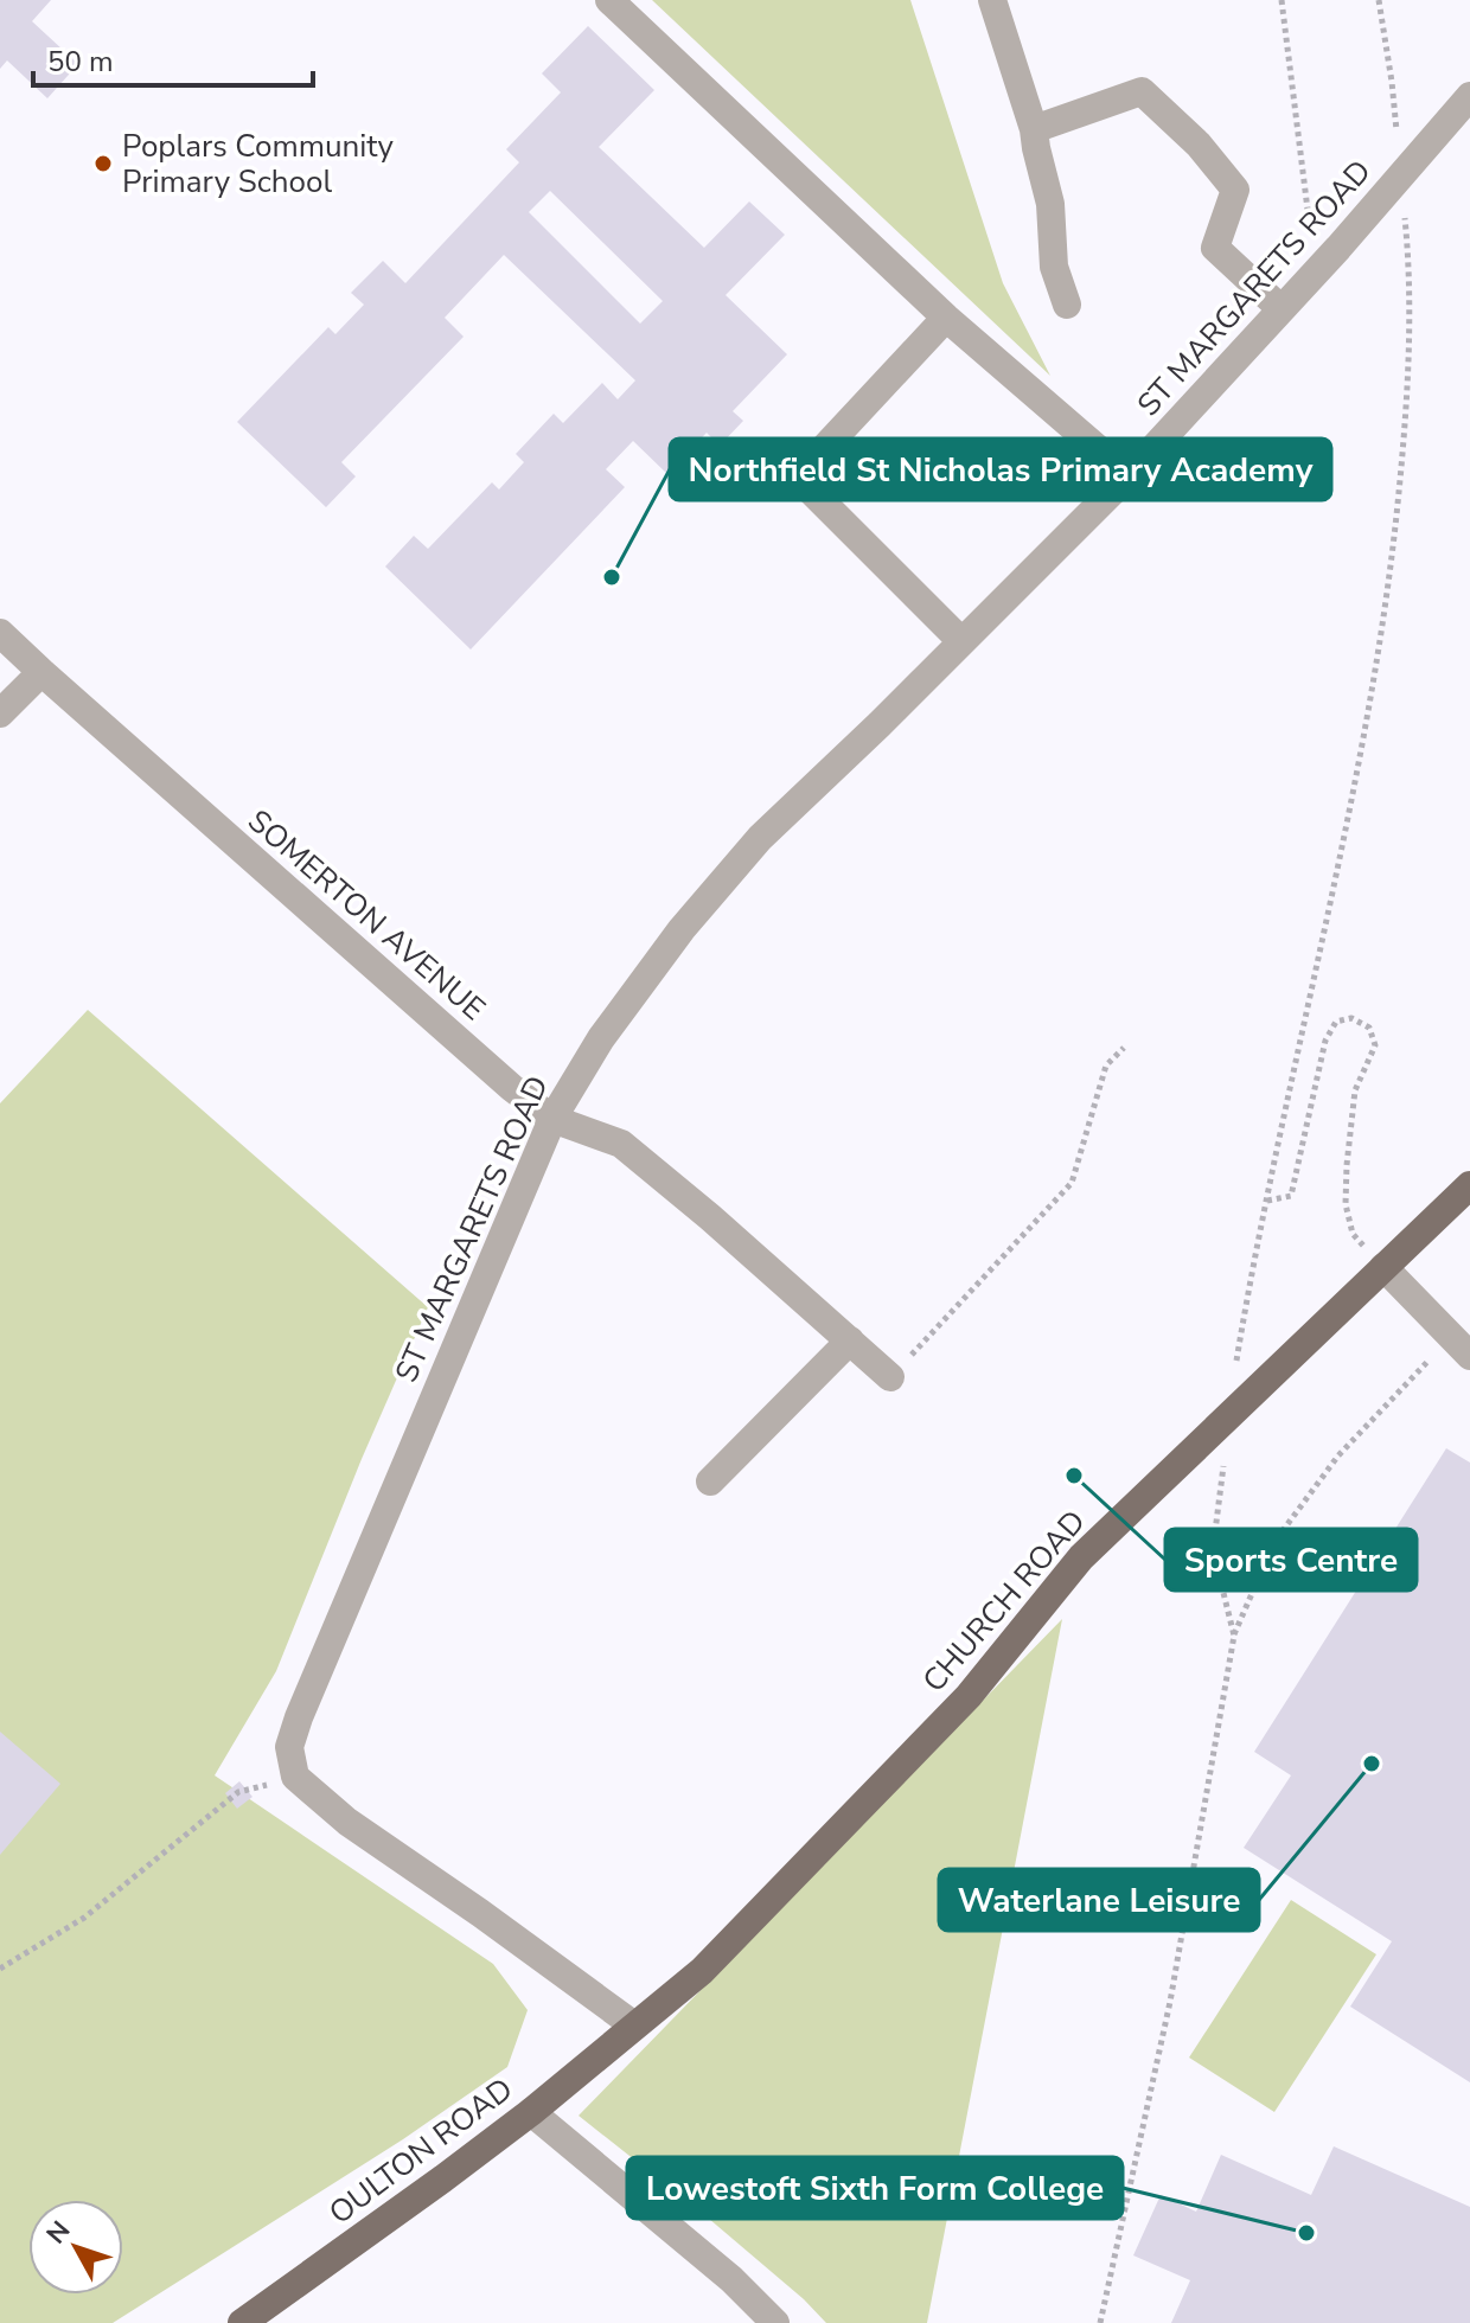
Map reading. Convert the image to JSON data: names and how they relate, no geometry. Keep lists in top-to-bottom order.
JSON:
{
  "streets": {
    "main road": ["CHURCH ROAD", "OULTON ROAD"],
    "street": ["ST MARGARETS ROAD", "SOMERTON AVENUE"]
  },
  "crossings": [
    ["ST MARGARETS ROAD", "SOMERTON AVENUE"],
    ["CHURCH ROAD", "OULTON ROAD"]
  ],
  "places": [
    "Poplars Community Primary School",
    "Northfield St Nicholas Primary Academy",
    "Sports Centre",
    "Waterlane Leisure",
    "Lowestoft Sixth Form College"
  ],
  "scale_bar": "50 m",
  "north": "top left"
}
